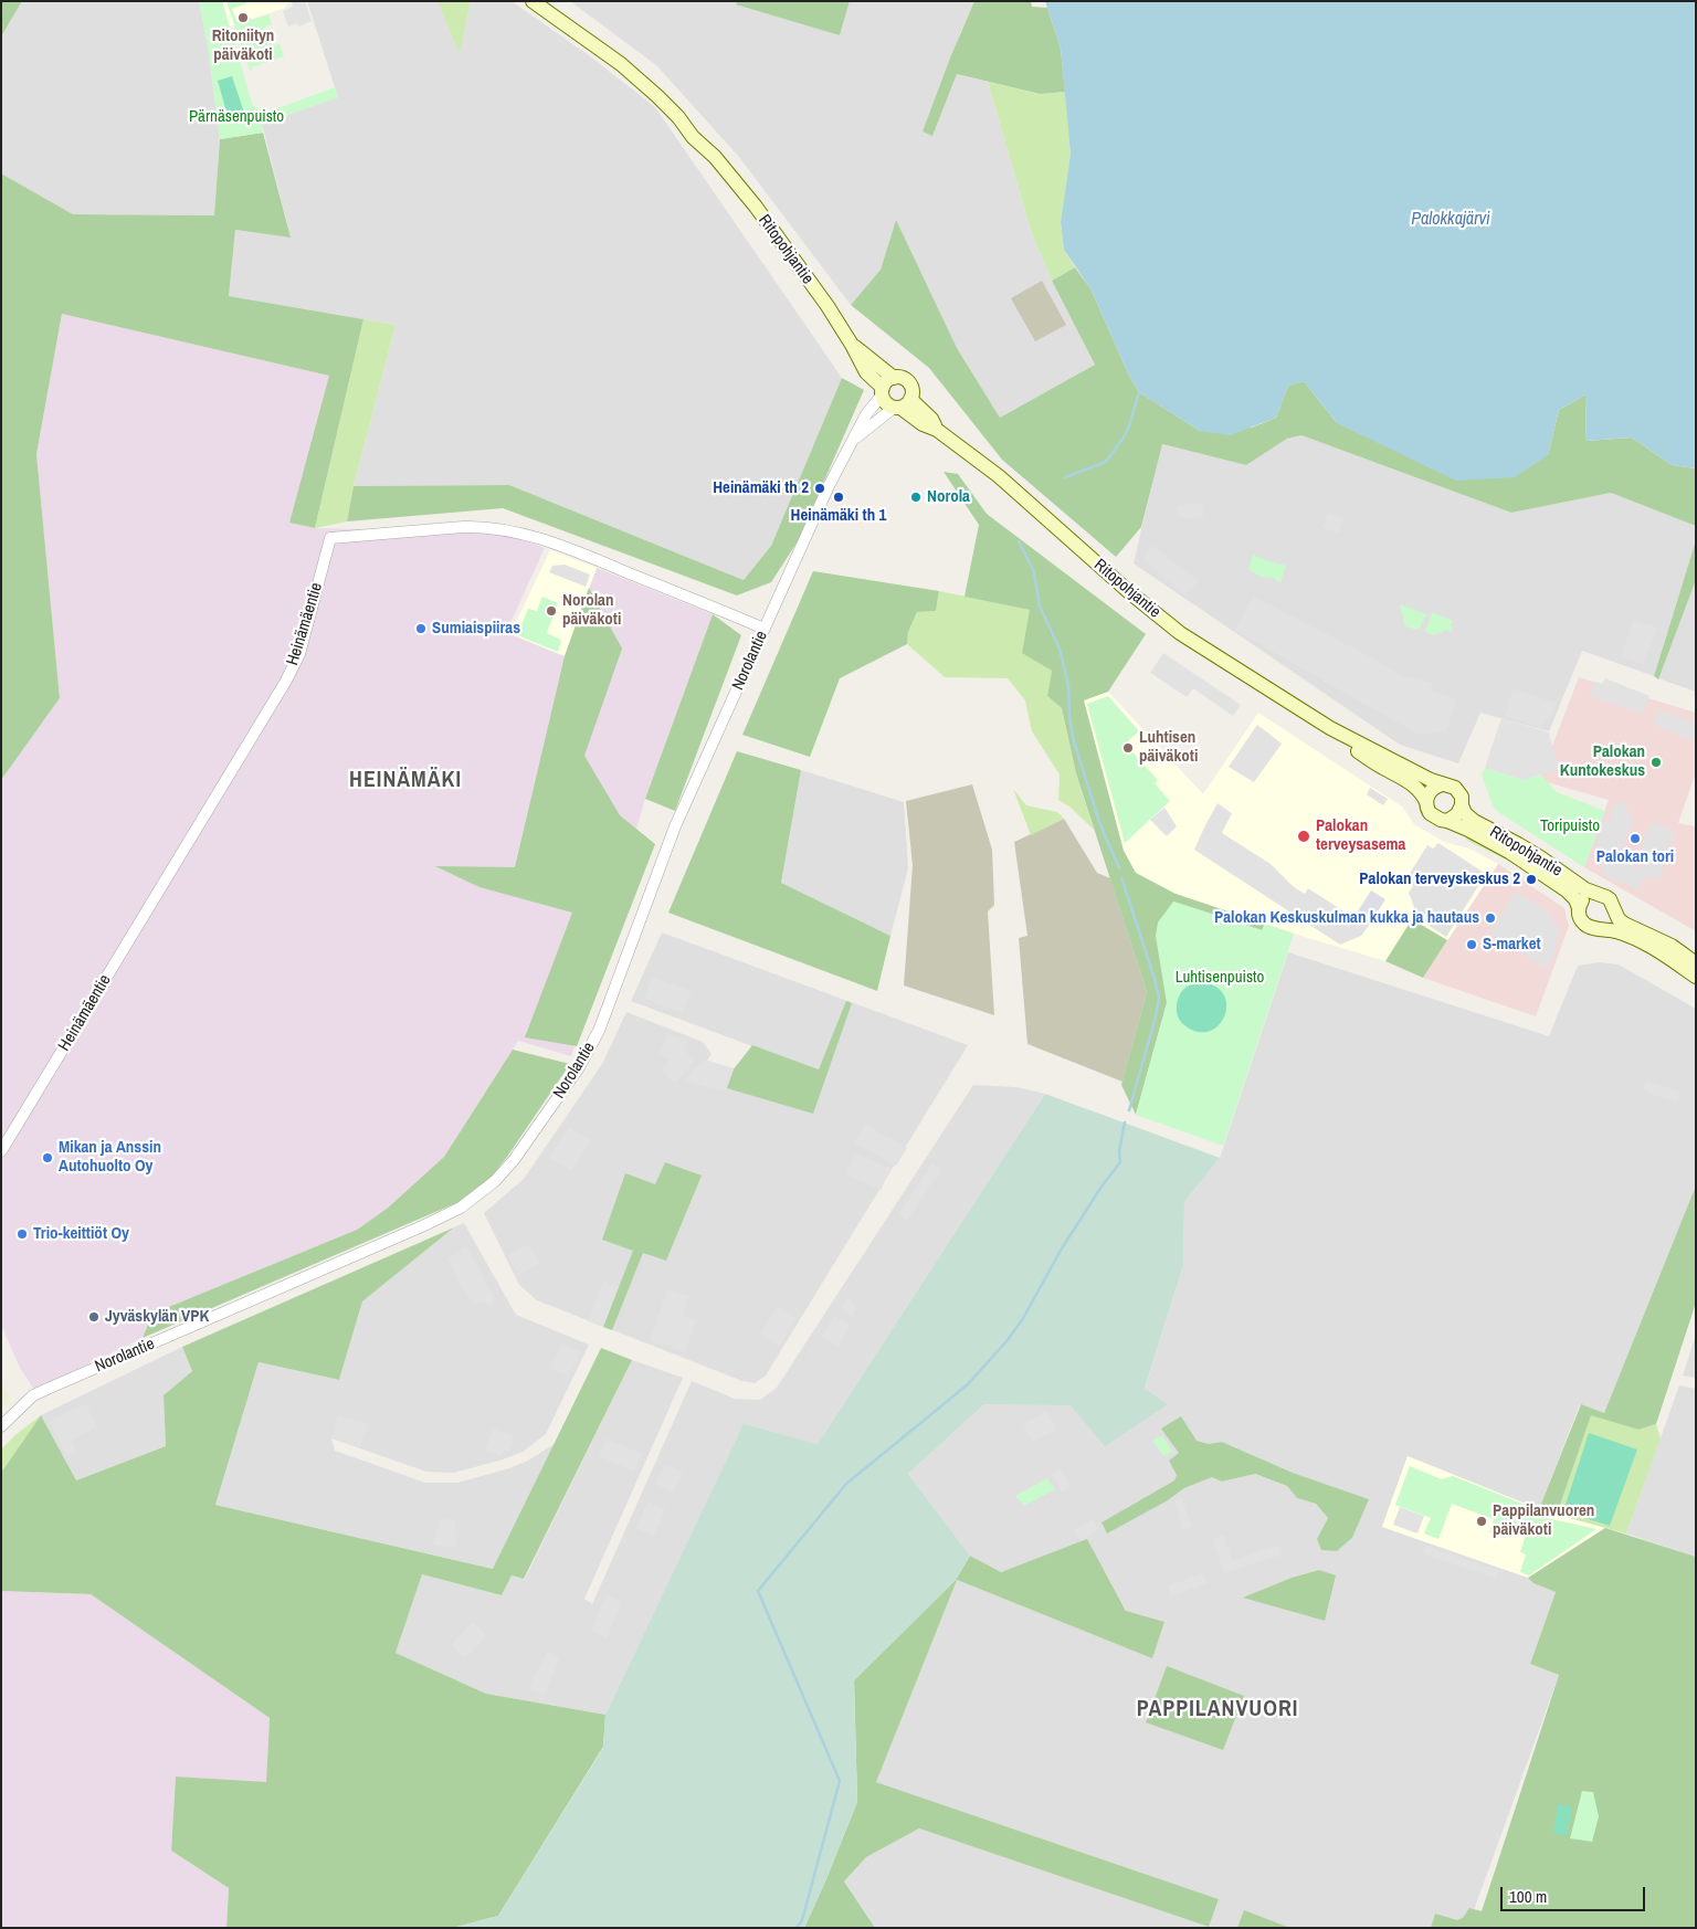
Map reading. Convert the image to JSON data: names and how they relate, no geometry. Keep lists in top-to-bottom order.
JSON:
{
  "streets": {
    "main road": ["Ritopohjantie"],
    "street": ["Heinämäentie", "Norolantie"]
  },
  "crossings": [
    ["Ritopohjantie", "Norolantie"],
    ["Heinämäentie", "Norolantie"]
  ],
  "districts": ["HEINÄMÄKI", "PAPPILANVUORI"],
  "water": ["Palokkajärvi"],
  "parks": ["Pärnäsenpuisto", "Toripuisto", "Luhtisenpuisto"],
  "places": [
    "Ritoniityn päiväkoti",
    "Heinämäki th 2",
    "Heinämäki th 1",
    "Norola",
    "Norolan päiväkoti",
    "Sumiaispiiras",
    "Luhtisen päiväkoti",
    "Palokan Kuntokeskus",
    "Palokan terveysasema",
    "Palokan tori",
    "Palokan terveyskeskus 2",
    "Palokan Keskuskulman kukka ja hautaus",
    "S-market",
    "Mikan ja Anssin Autohuolto Oy",
    "Trio-keittiöt Oy",
    "Jyväskylän VPK",
    "Pappilanvuoren päiväkoti"
  ],
  "scale_bar": "100 m"
}
